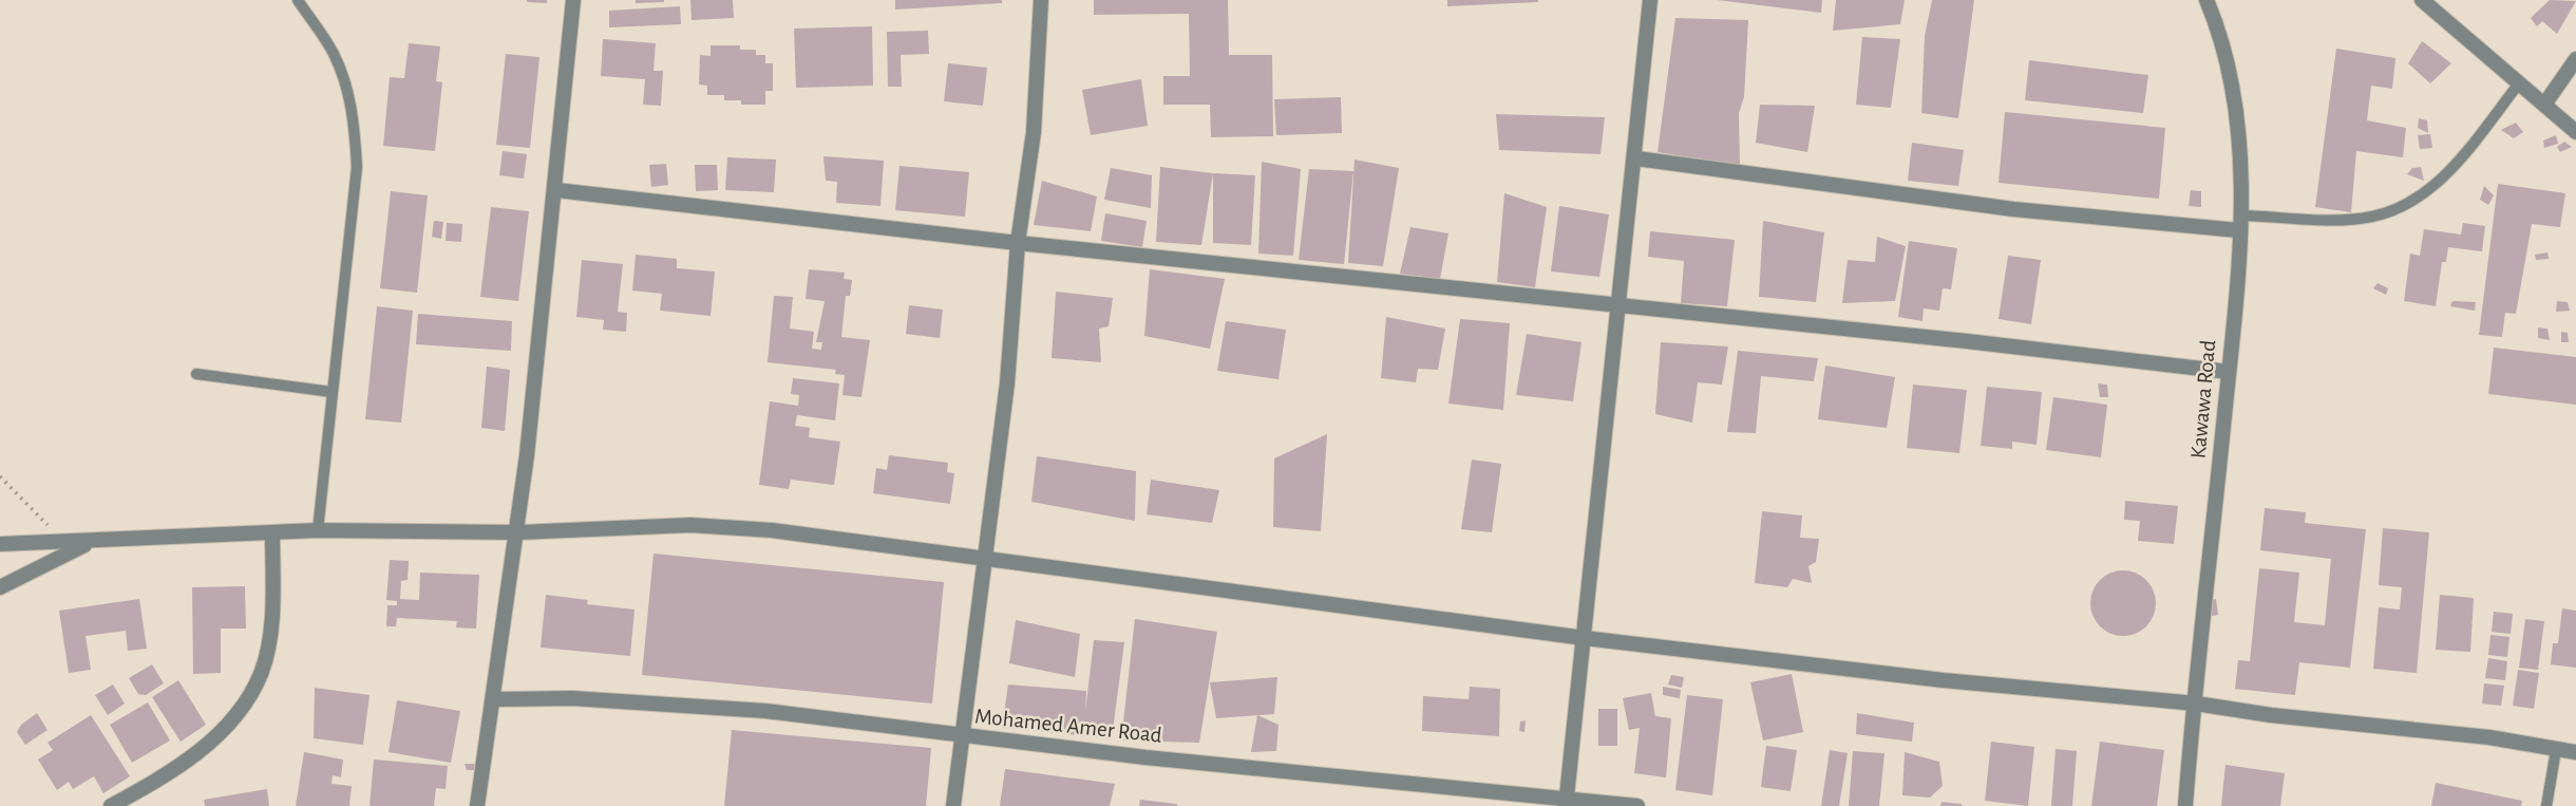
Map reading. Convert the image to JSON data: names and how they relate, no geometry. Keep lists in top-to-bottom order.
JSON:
{
  "streets": {
    "street": ["Kawawa Road", "Mohamed Amer Road"]
  }
}
